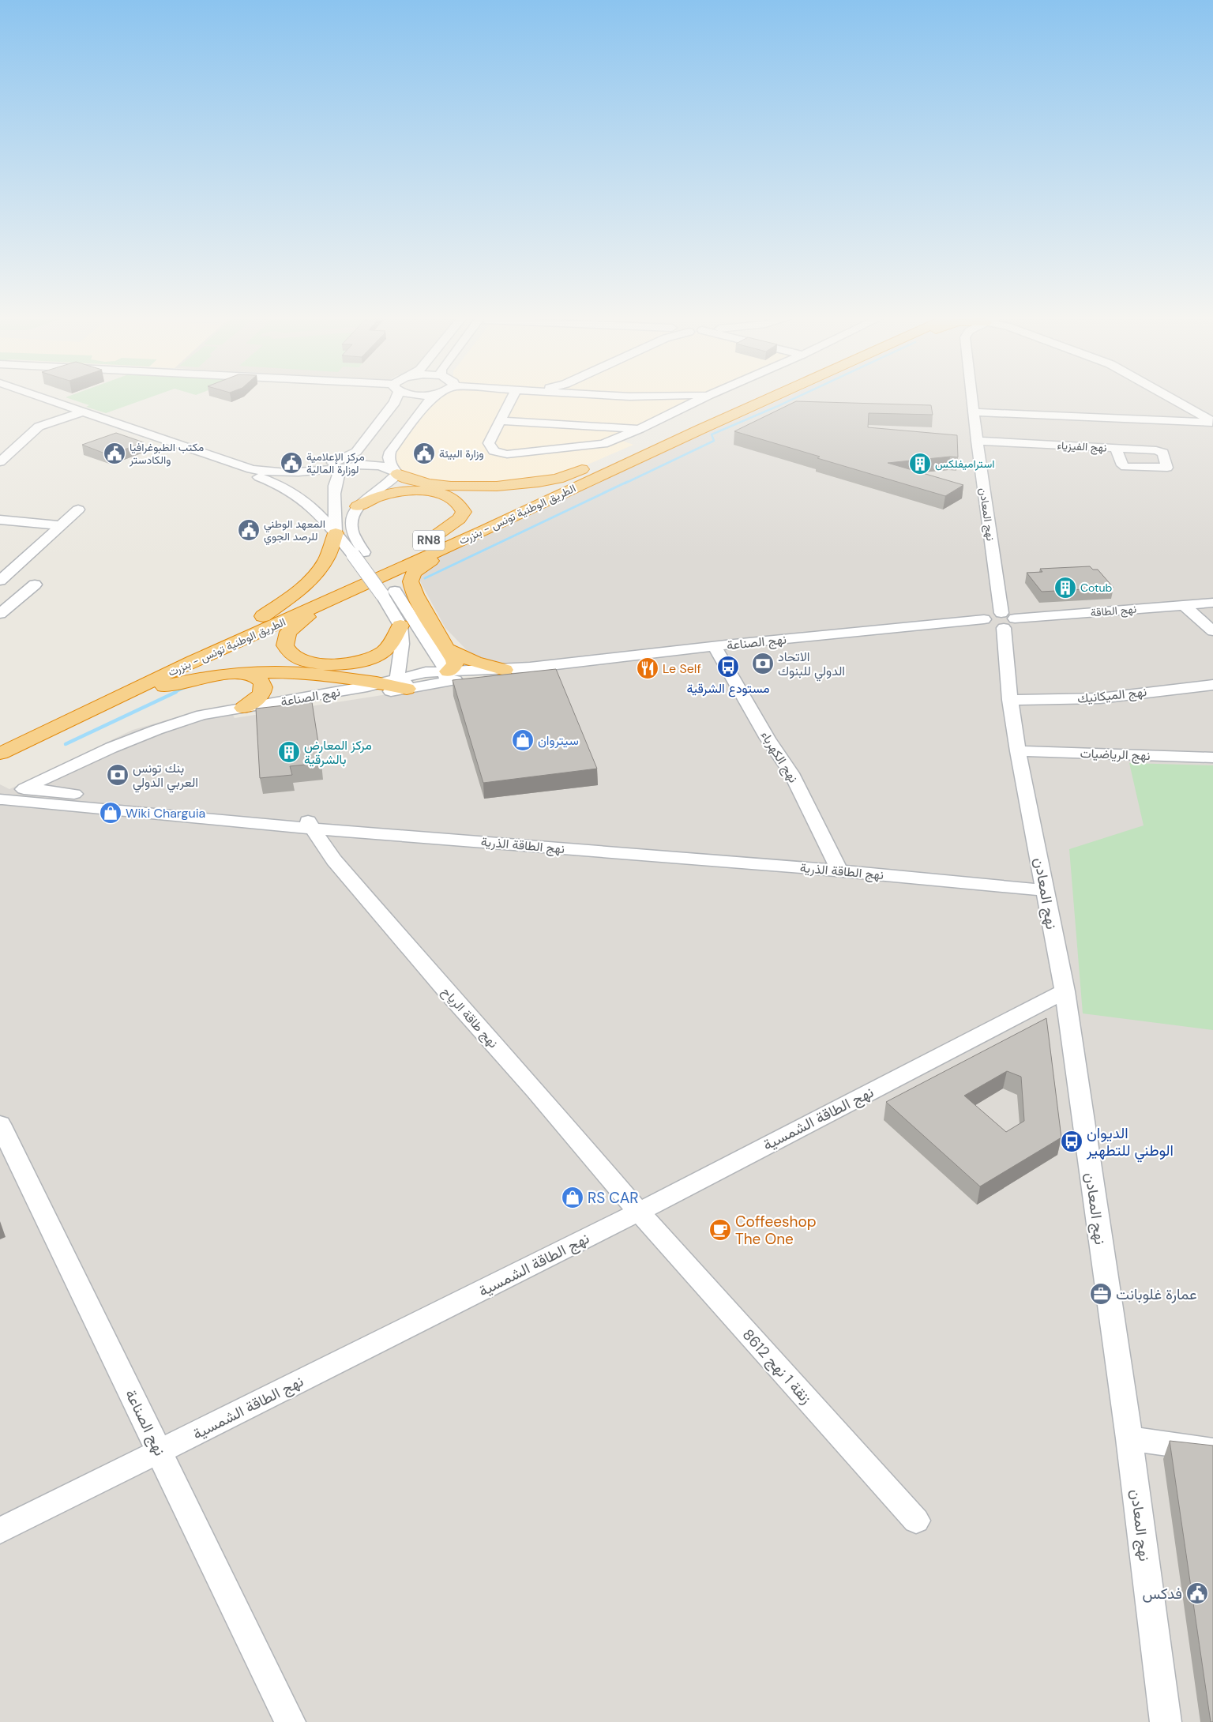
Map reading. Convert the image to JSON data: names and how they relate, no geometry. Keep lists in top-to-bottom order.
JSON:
{
  "streets": {
    "highway": ["الطريق الوطنية تونس - بنزرت", "RN8"],
    "street": [
      "نهج الفيزياء",
      "نهج المعادن",
      "نهج الطاقة",
      "نهج الصناعة",
      "نهج الميكانيك",
      "نهج الرياضيات",
      "نهج الكهرباء",
      "نهج الطاقة الذرية",
      "نهج طاقة الرياح",
      "نهج الطاقة الشمسية",
      "زنقة 1 نهج 8612"
    ]
  },
  "crossings": [
    ["نهج الفيزياء", "نهج المعادن"],
    ["نهج المعادن", "نهج الطاقة"],
    ["نهج المعادن", "نهج الصناعة"],
    ["نهج المعادن", "نهج الميكانيك"],
    ["نهج المعادن", "نهج الرياضيات"],
    ["نهج المعادن", "نهج الطاقة الذرية"],
    ["نهج المعادن", "نهج الطاقة الشمسية"],
    ["نهج الطاقة", "نهج الصناعة"],
    ["نهج الصناعة", "نهج الكهرباء"],
    ["نهج الصناعة", "نهج الطاقة الذرية"],
    ["نهج الصناعة", "نهج الطاقة الشمسية"],
    ["نهج الكهرباء", "نهج الطاقة الذرية"],
    ["نهج الطاقة الذرية", "نهج طاقة الرياح"],
    ["نهج طاقة الرياح", "نهج الطاقة الشمسية"],
    ["نهج طاقة الرياح", "زنقة 1 نهج 8612"],
    ["نهج الطاقة الشمسية", "زنقة 1 نهج 8612"]
  ],
  "places": {
    "public building": [
      "مكتب الطبوغرافيا والكادستر",
      "وزارة البيئة",
      "مركز الإعلامية لوزارة المالية",
      "المعهد الوطني للرصد الجوي",
      "فدكس"
    ],
    "building": ["استراميفلكس", "Cotub", "مركز المعارض بالشرقية"],
    "bank": ["الاتحاد الدولي للبنوك", "بنك تونس العربي الدولي"],
    "bus stop": ["مستودع الشرقية", "الديوان الوطني للتطهير"],
    "restaurant": ["Le Self"],
    "shop": ["سيتروان", "Wiki Charguia", "RS CAR"],
    "cafe": ["Coffeeshop The One"],
    "office": ["عمارة غلوبانت"]
  }
}
